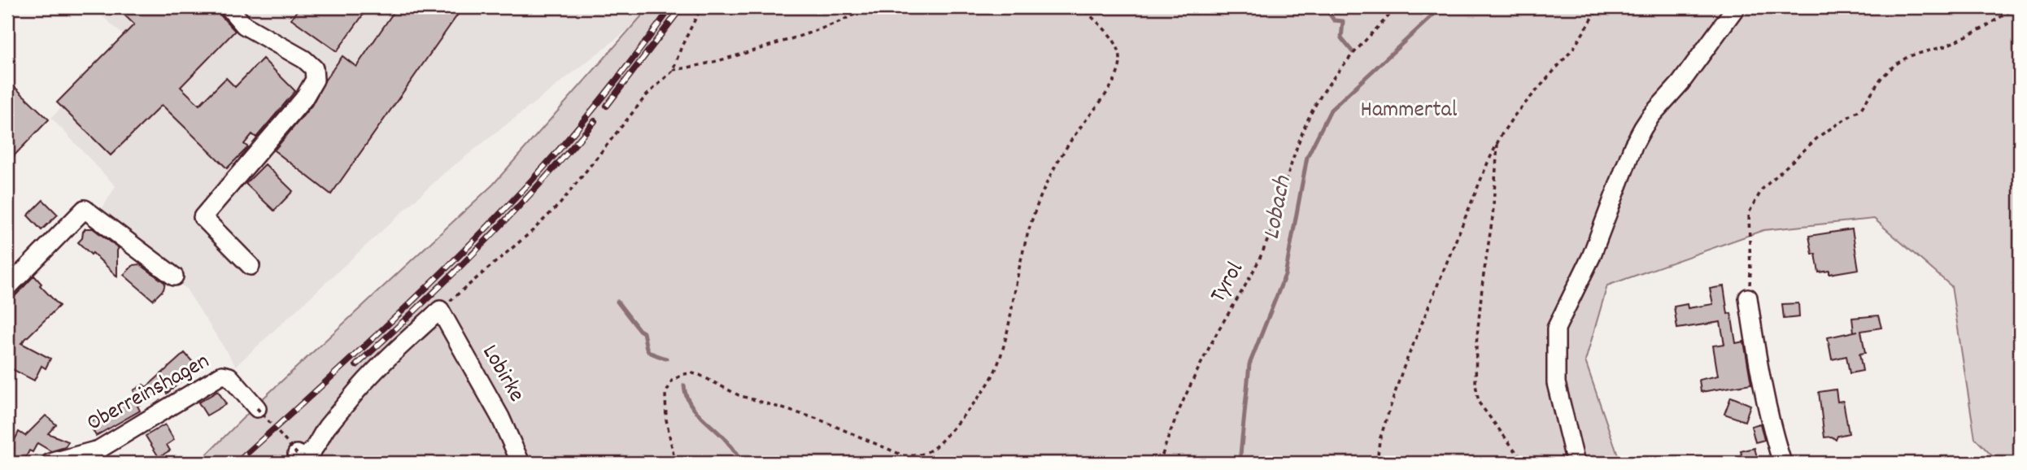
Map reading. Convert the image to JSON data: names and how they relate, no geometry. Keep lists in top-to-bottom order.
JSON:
{
  "streets": {
    "street": ["Lobirke", "Oberreinshagen"],
    "path": ["Tyrol"]
  },
  "water": ["Lobach"],
  "parks": ["Hammertal"]
}
